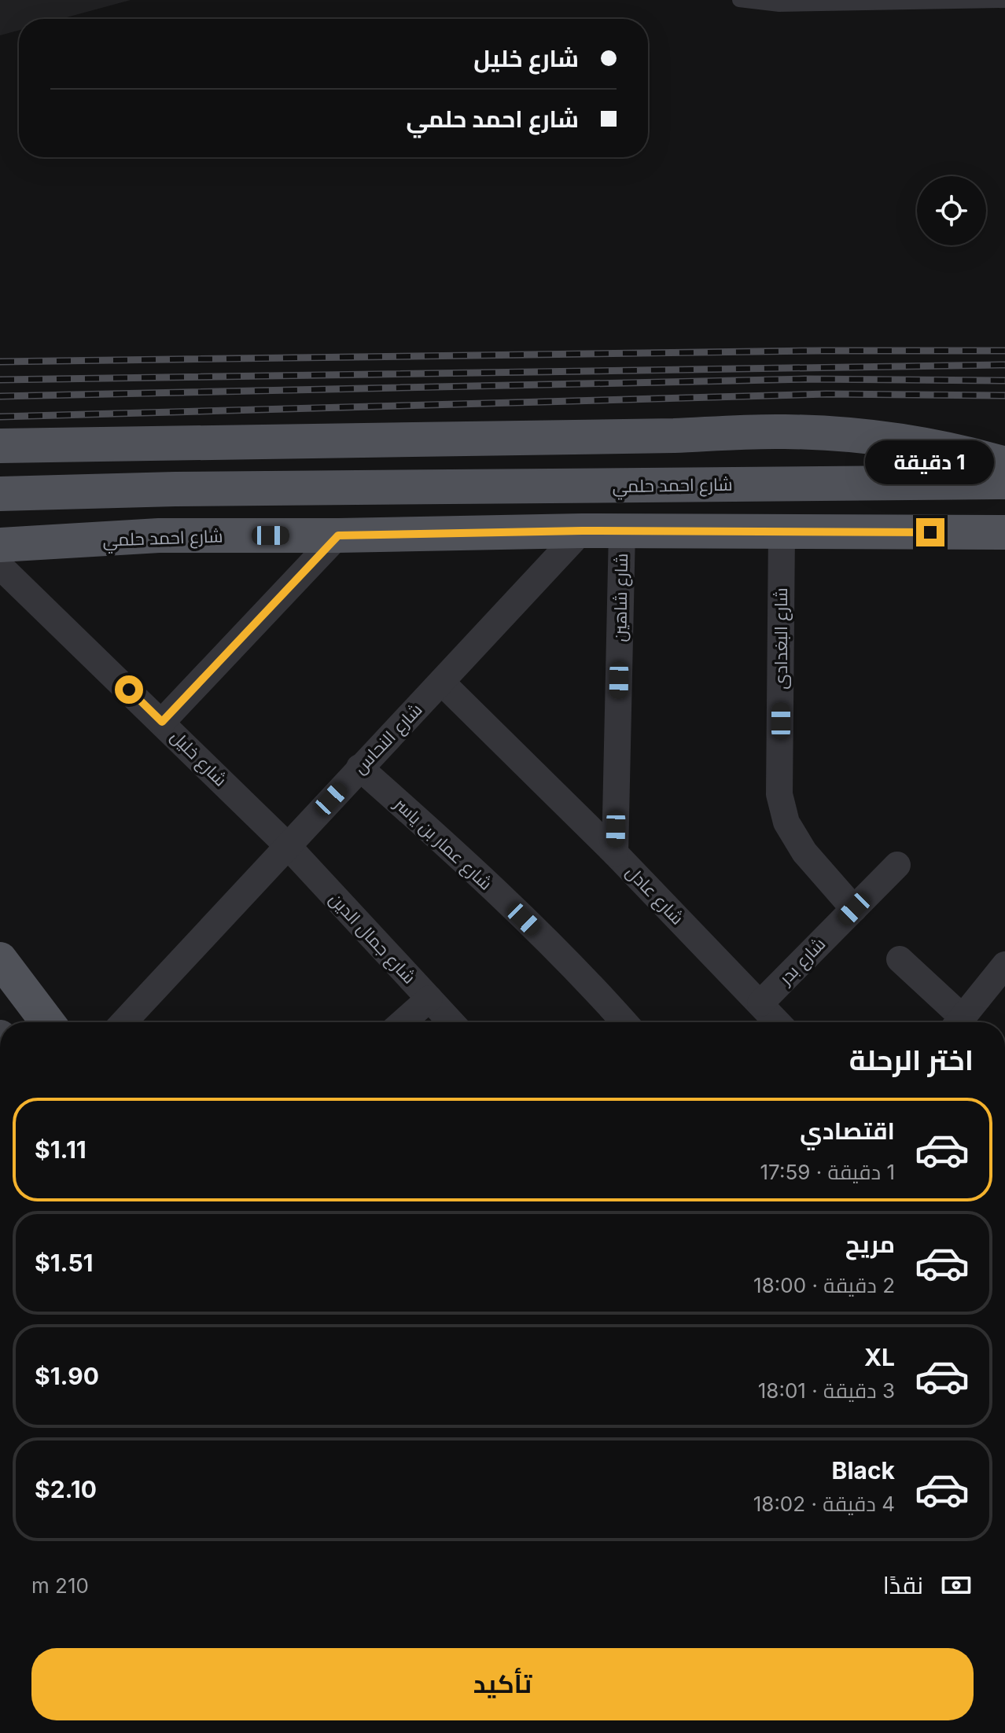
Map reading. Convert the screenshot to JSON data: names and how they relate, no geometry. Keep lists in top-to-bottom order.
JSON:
{
  "streets": {
    "main road": ["شارع احمد حلمي"],
    "street": [
      "شارع شاهين",
      "شارع البغدادى",
      "شارع النحاس",
      "شارع خليل",
      "شارع عمار بن ياسر",
      "شارع عادل",
      "شارع جمال الدين",
      "شارع بدر"
    ]
  },
  "crossings": [
    ["شارع احمد حلمي", "شارع شاهين"],
    ["شارع احمد حلمي", "شارع البغدادى"],
    ["شارع احمد حلمي", "شارع النحاس"],
    ["شارع شاهين", "شارع عادل"],
    ["شارع البغدادى", "شارع بدر"],
    ["شارع النحاس", "شارع خليل"],
    ["شارع النحاس", "شارع عمار بن ياسر"],
    ["شارع النحاس", "شارع عادل"],
    ["شارع النحاس", "شارع جمال الدين"],
    ["شارع خليل", "شارع جمال الدين"],
    ["شارع عادل", "شارع بدر"]
  ],
  "page": {
    "banner": ["شارع خليل", "شارع احمد حلمي"],
    "bubble": "1 دقيقة",
    "heading": "اختر الرحلة",
    "list": [
      {
        "name": "اقتصادي",
        "note": "1 دقيقة · 17:59",
        "value": "$1.11"
      },
      {
        "name": "مريح",
        "note": "2 دقيقة · 18:00",
        "value": "$1.51"
      },
      {
        "name": "XL",
        "note": "3 دقيقة · 18:01",
        "value": "$1.90"
      },
      {
        "name": "Black",
        "note": "4 دقيقة · 18:02",
        "value": "$2.10"
      }
    ],
    "pay": ["نقدًا", "210 m"],
    "buttons": "تأكيد"
  }
}
